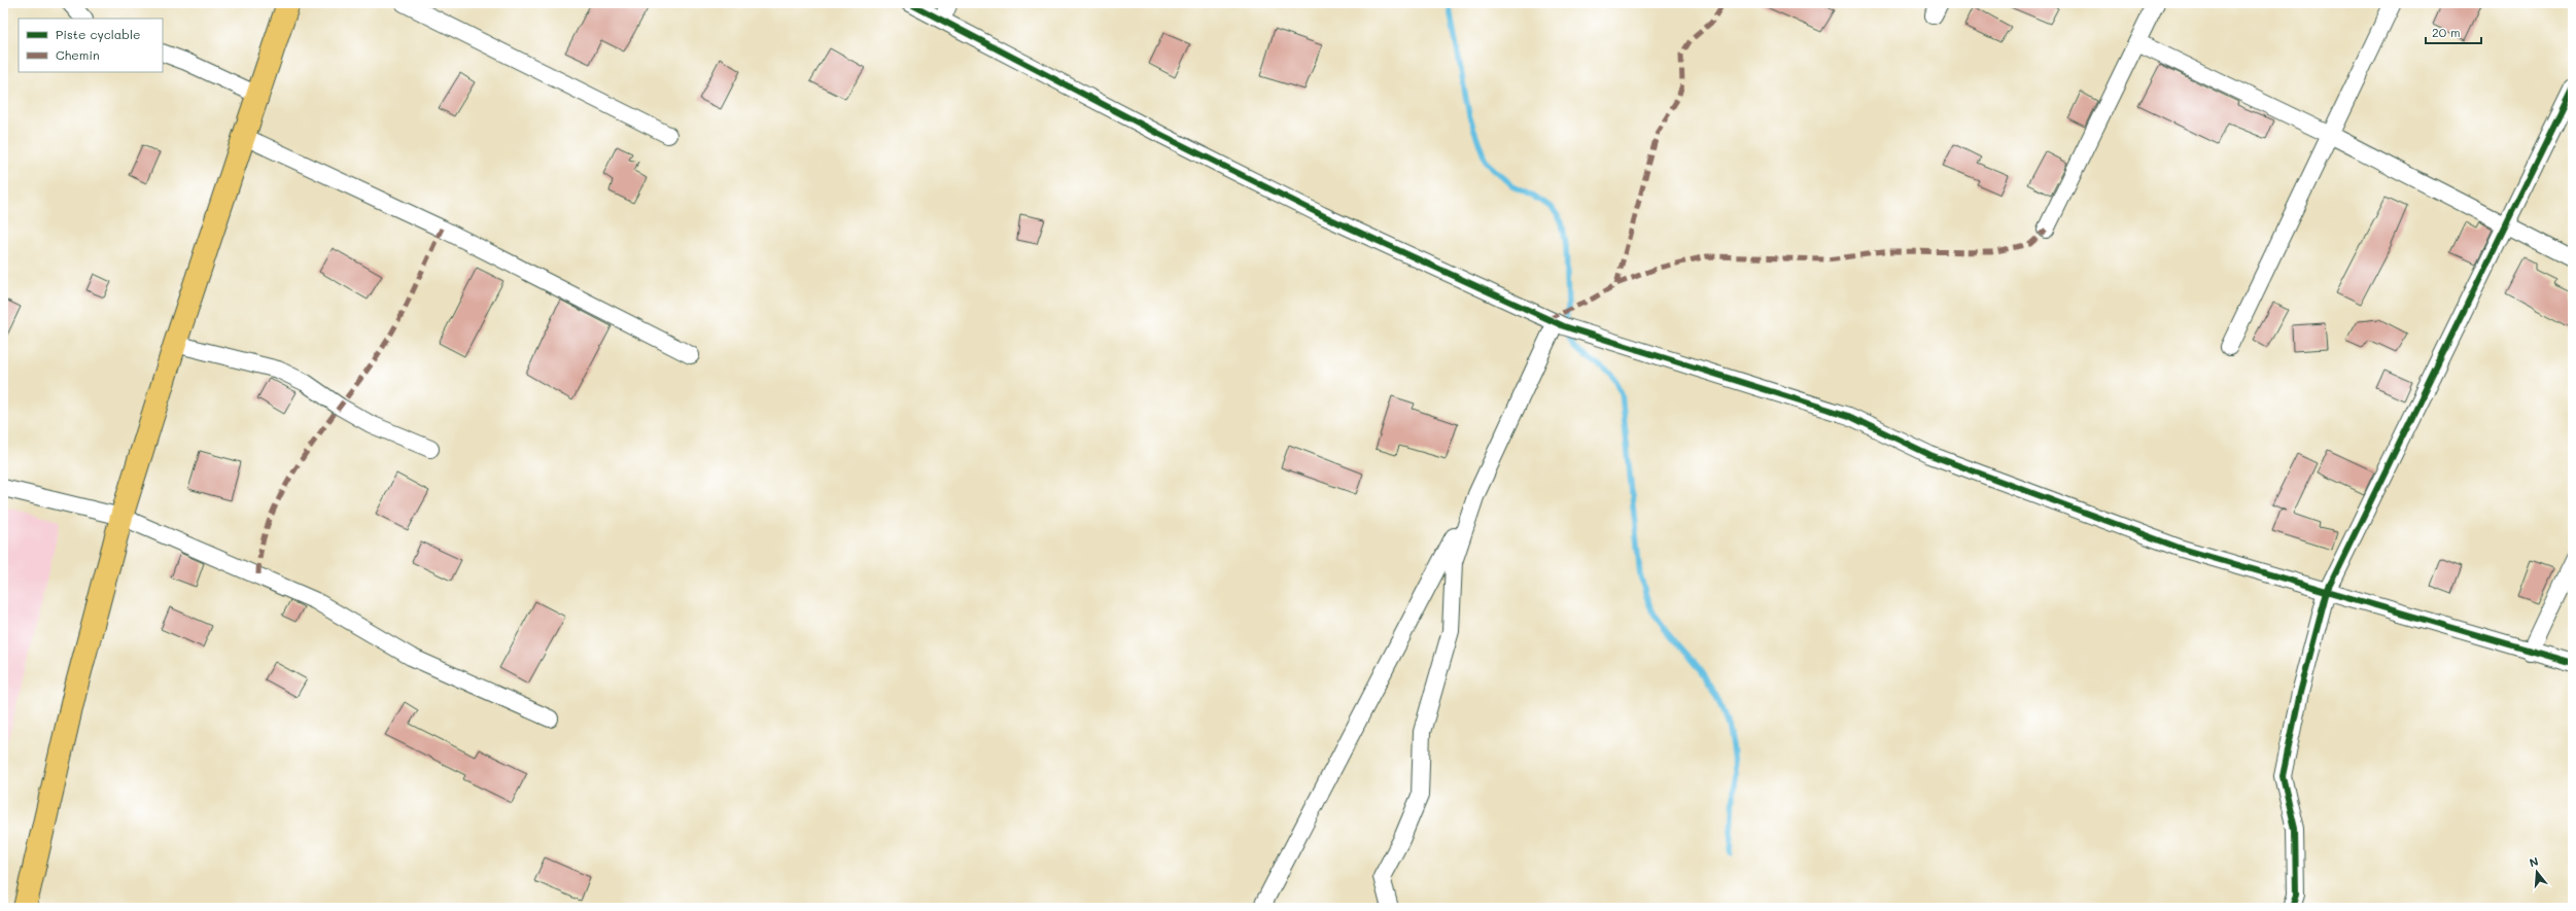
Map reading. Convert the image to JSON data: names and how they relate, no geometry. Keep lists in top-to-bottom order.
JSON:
{
  "legend": ["Piste cyclable", "Chemin"],
  "scale_bar": "20 m",
  "north": "top"
}
